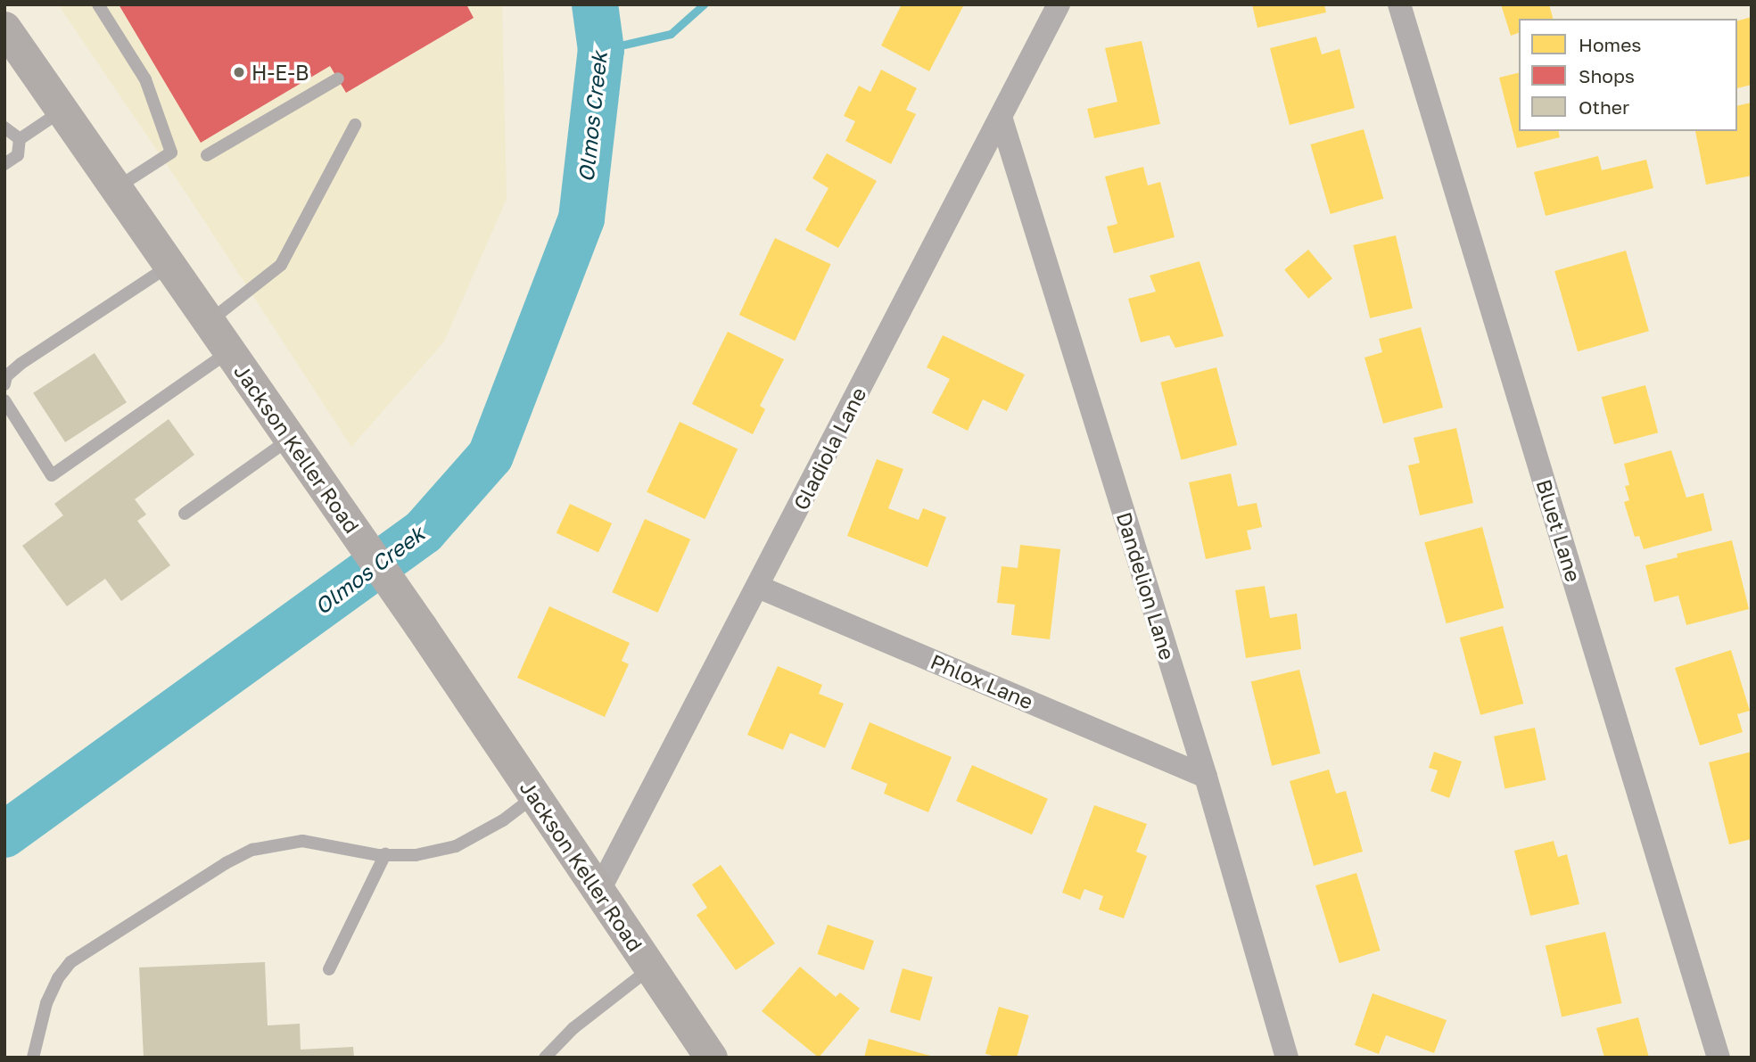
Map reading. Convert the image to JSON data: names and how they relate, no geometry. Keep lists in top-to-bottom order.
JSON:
{
  "streets": {
    "main road": ["Jackson Keller Road"],
    "street": [
      "Gladiola Lane",
      "Bluet Lane",
      "Dandelion Lane",
      "Phlox Lane"
    ]
  },
  "crossings": [
    ["Jackson Keller Road", "Gladiola Lane"],
    ["Gladiola Lane", "Dandelion Lane"],
    ["Gladiola Lane", "Phlox Lane"],
    ["Dandelion Lane", "Phlox Lane"]
  ],
  "water": ["Olmos Creek"],
  "places": ["H-E-B"],
  "legend": ["Homes", "Shops", "Other"]
}
